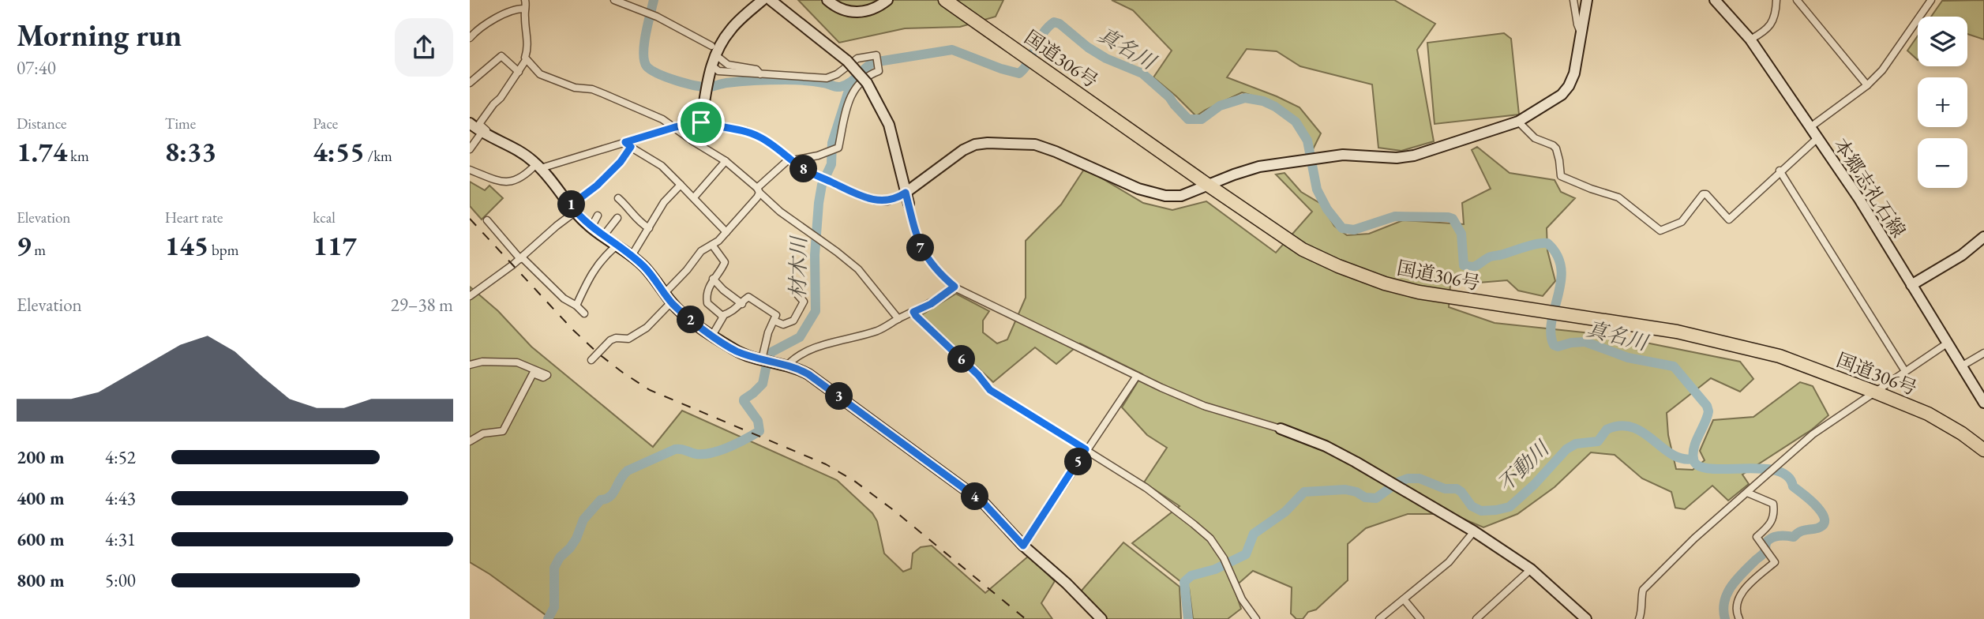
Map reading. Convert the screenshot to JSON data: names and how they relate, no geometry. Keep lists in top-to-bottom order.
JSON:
{
  "streets": {
    "highway": ["国道306号"],
    "street": ["本郷志礼石線"]
  },
  "water": ["真名川", "材木川", "不動川"],
  "page": {
    "heading": ["Morning run", "07:40"],
    "map_buttons": ["+", "−"],
    "stats": [
      ["Distance", "1.74 km"],
      ["Time", "8:33"],
      ["Pace", "4:55 /km"],
      ["Elevation", "9 m"],
      ["Heart rate", "145 bpm"],
      ["kcal", "117"]
    ],
    "pins": [
      "8",
      "1",
      "7",
      "2",
      "6",
      "3",
      "5",
      "4"
    ],
    "chart": ["Elevation", "29–38 m"],
    "list": [
      {
        "name": "200 m",
        "note": "4:52"
      },
      {
        "name": "400 m",
        "note": "4:43"
      },
      {
        "name": "600 m",
        "note": "4:31"
      },
      {
        "name": "800 m",
        "note": "5:00"
      }
    ]
  }
}
